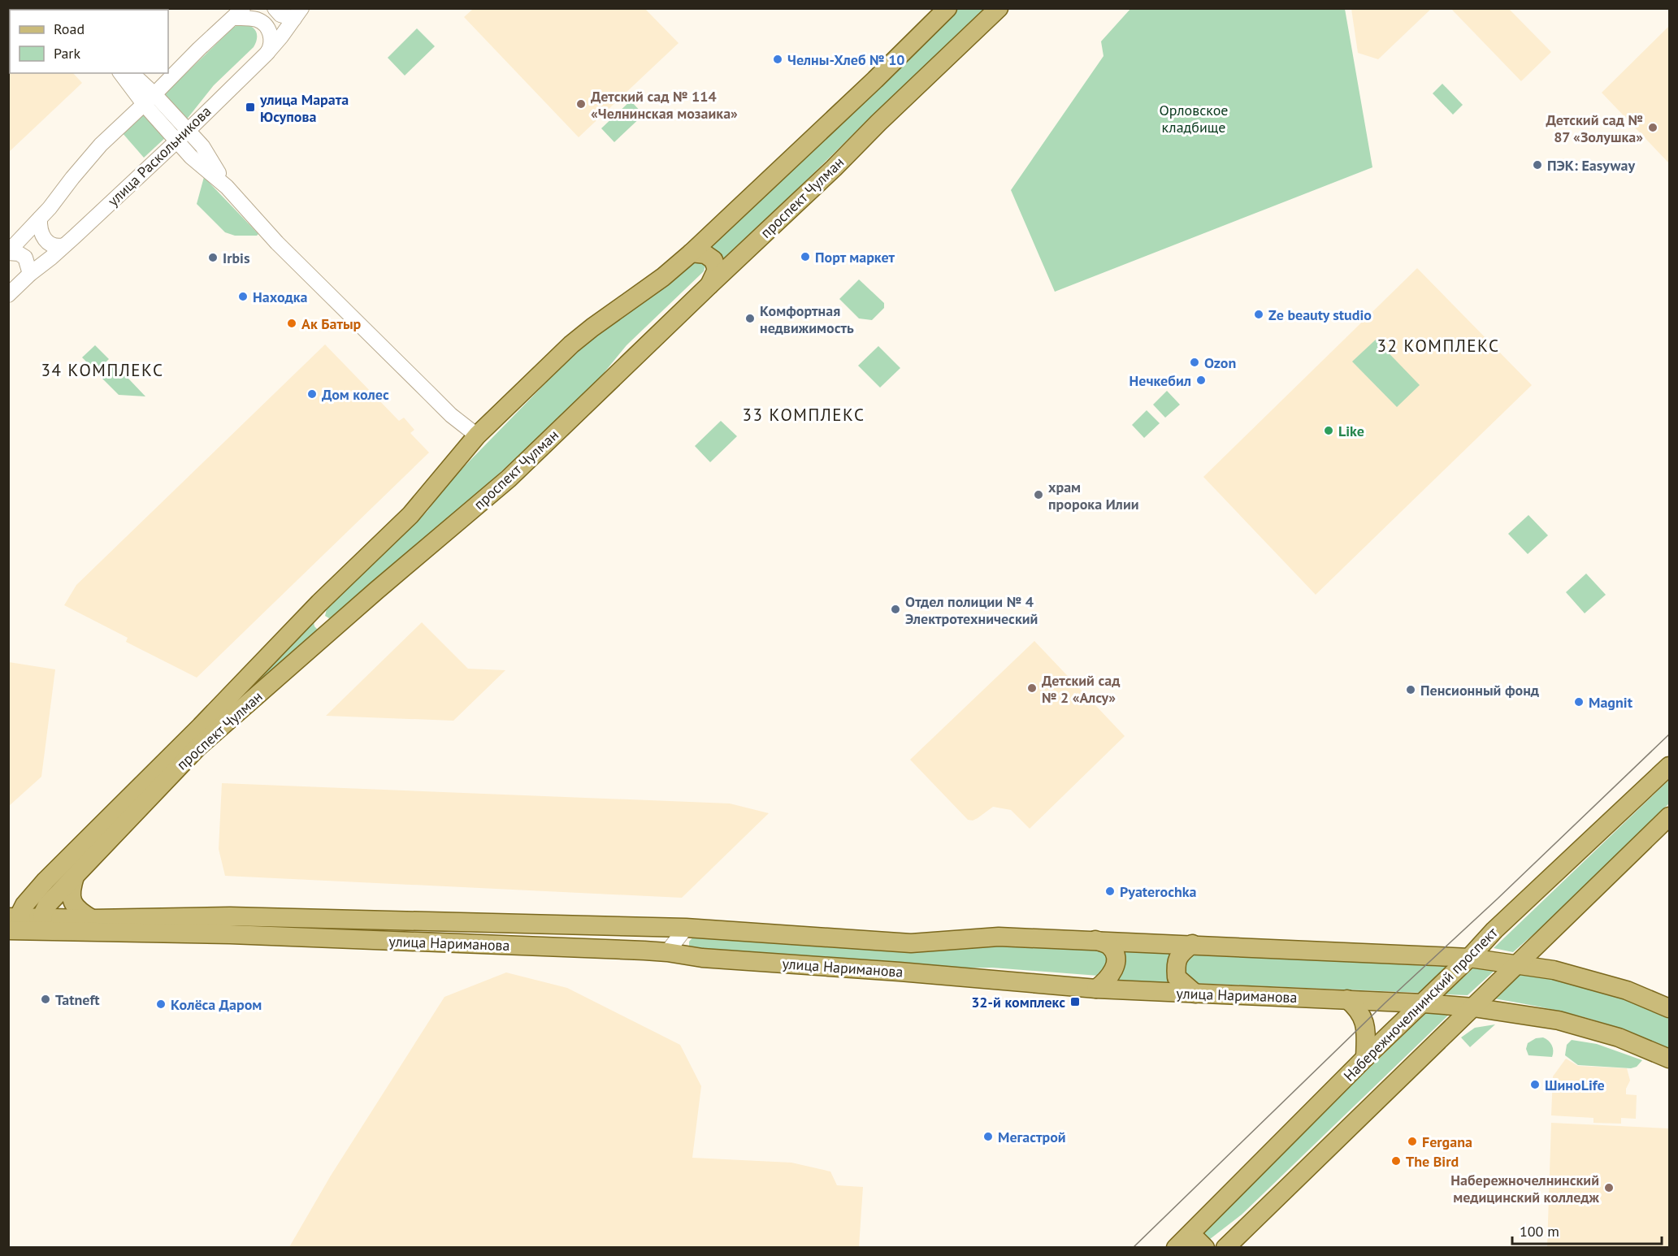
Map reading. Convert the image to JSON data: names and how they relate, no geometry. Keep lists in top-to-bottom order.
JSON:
{
  "streets": {
    "main road": ["проспект Чулман", "улица Нариманова", "Набережночелнинский проспект"],
    "street": ["улица Раскольникова"]
  },
  "crossings": [
    ["проспект Чулман", "улица Нариманова"],
    ["улица Нариманова", "Набережночелнинский проспект"]
  ],
  "districts": ["32 КОМПЛЕКС", "34 КОМПЛЕКС", "33 КОМПЛЕКС"],
  "parks": ["Орловское кладбище"],
  "places": {
    "other": [
      "Челны-Хлеб № 10",
      "Детский сад № 114 «Челнинская мозаика»",
      "Детский сад № 87 «Золушка»",
      "ПЭК: Easyway",
      "Порт маркет",
      "Irbis",
      "Находка",
      "Zе beauty studio",
      "Комфортная недвижимость",
      "Ак Батыр",
      "Ozon",
      "Нечкебил",
      "Дом колес",
      "Like",
      "храм пророка Илии",
      "Отдел полиции № 4 Электротехнический",
      "Детский сад № 2 «Алсу»",
      "Пенсионный фонд",
      "Magnit",
      "Pyaterochka",
      "Tatneft",
      "Колёса Даром",
      "ШиноLife",
      "Мегастрой",
      "Fergana",
      "The Bird",
      "Набережночелнинский медицинский колледж"
    ],
    "transit": ["улица Марата Юсупова", "32-й комплекс"]
  },
  "legend": ["Road", "Park"],
  "scale_bar": "100 m"
}
